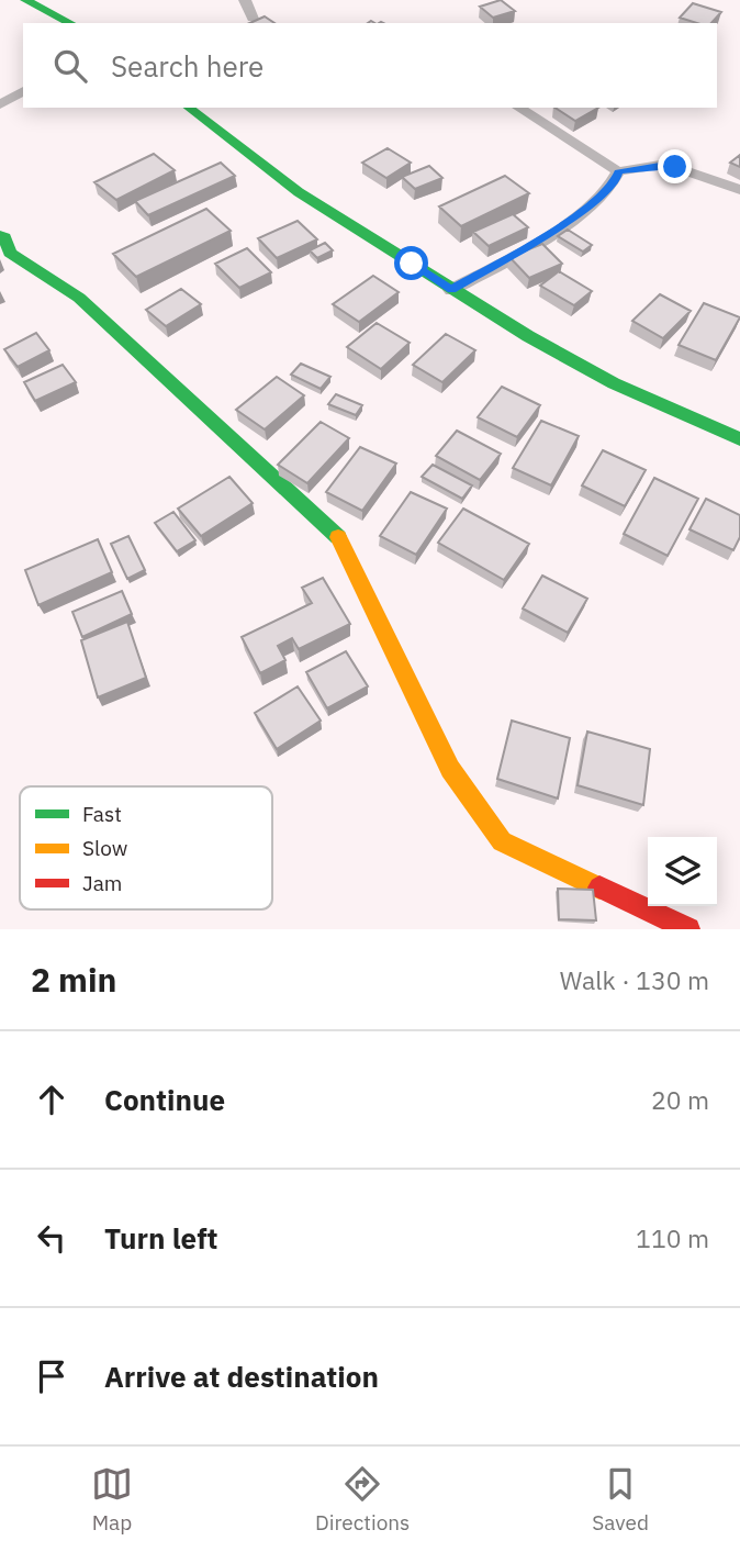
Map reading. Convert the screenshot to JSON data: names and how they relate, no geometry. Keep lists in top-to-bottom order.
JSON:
{
  "legend": ["Fast", "Slow", "Jam"],
  "page": {
    "search": "Search here",
    "heading": ["2 min", "Walk · 130 m"],
    "list": [
      ["Continue", "20 m"],
      ["Turn left", "110 m"],
      "Arrive at destination"
    ],
    "nav": ["Map", "Directions", "Saved"]
  }
}
